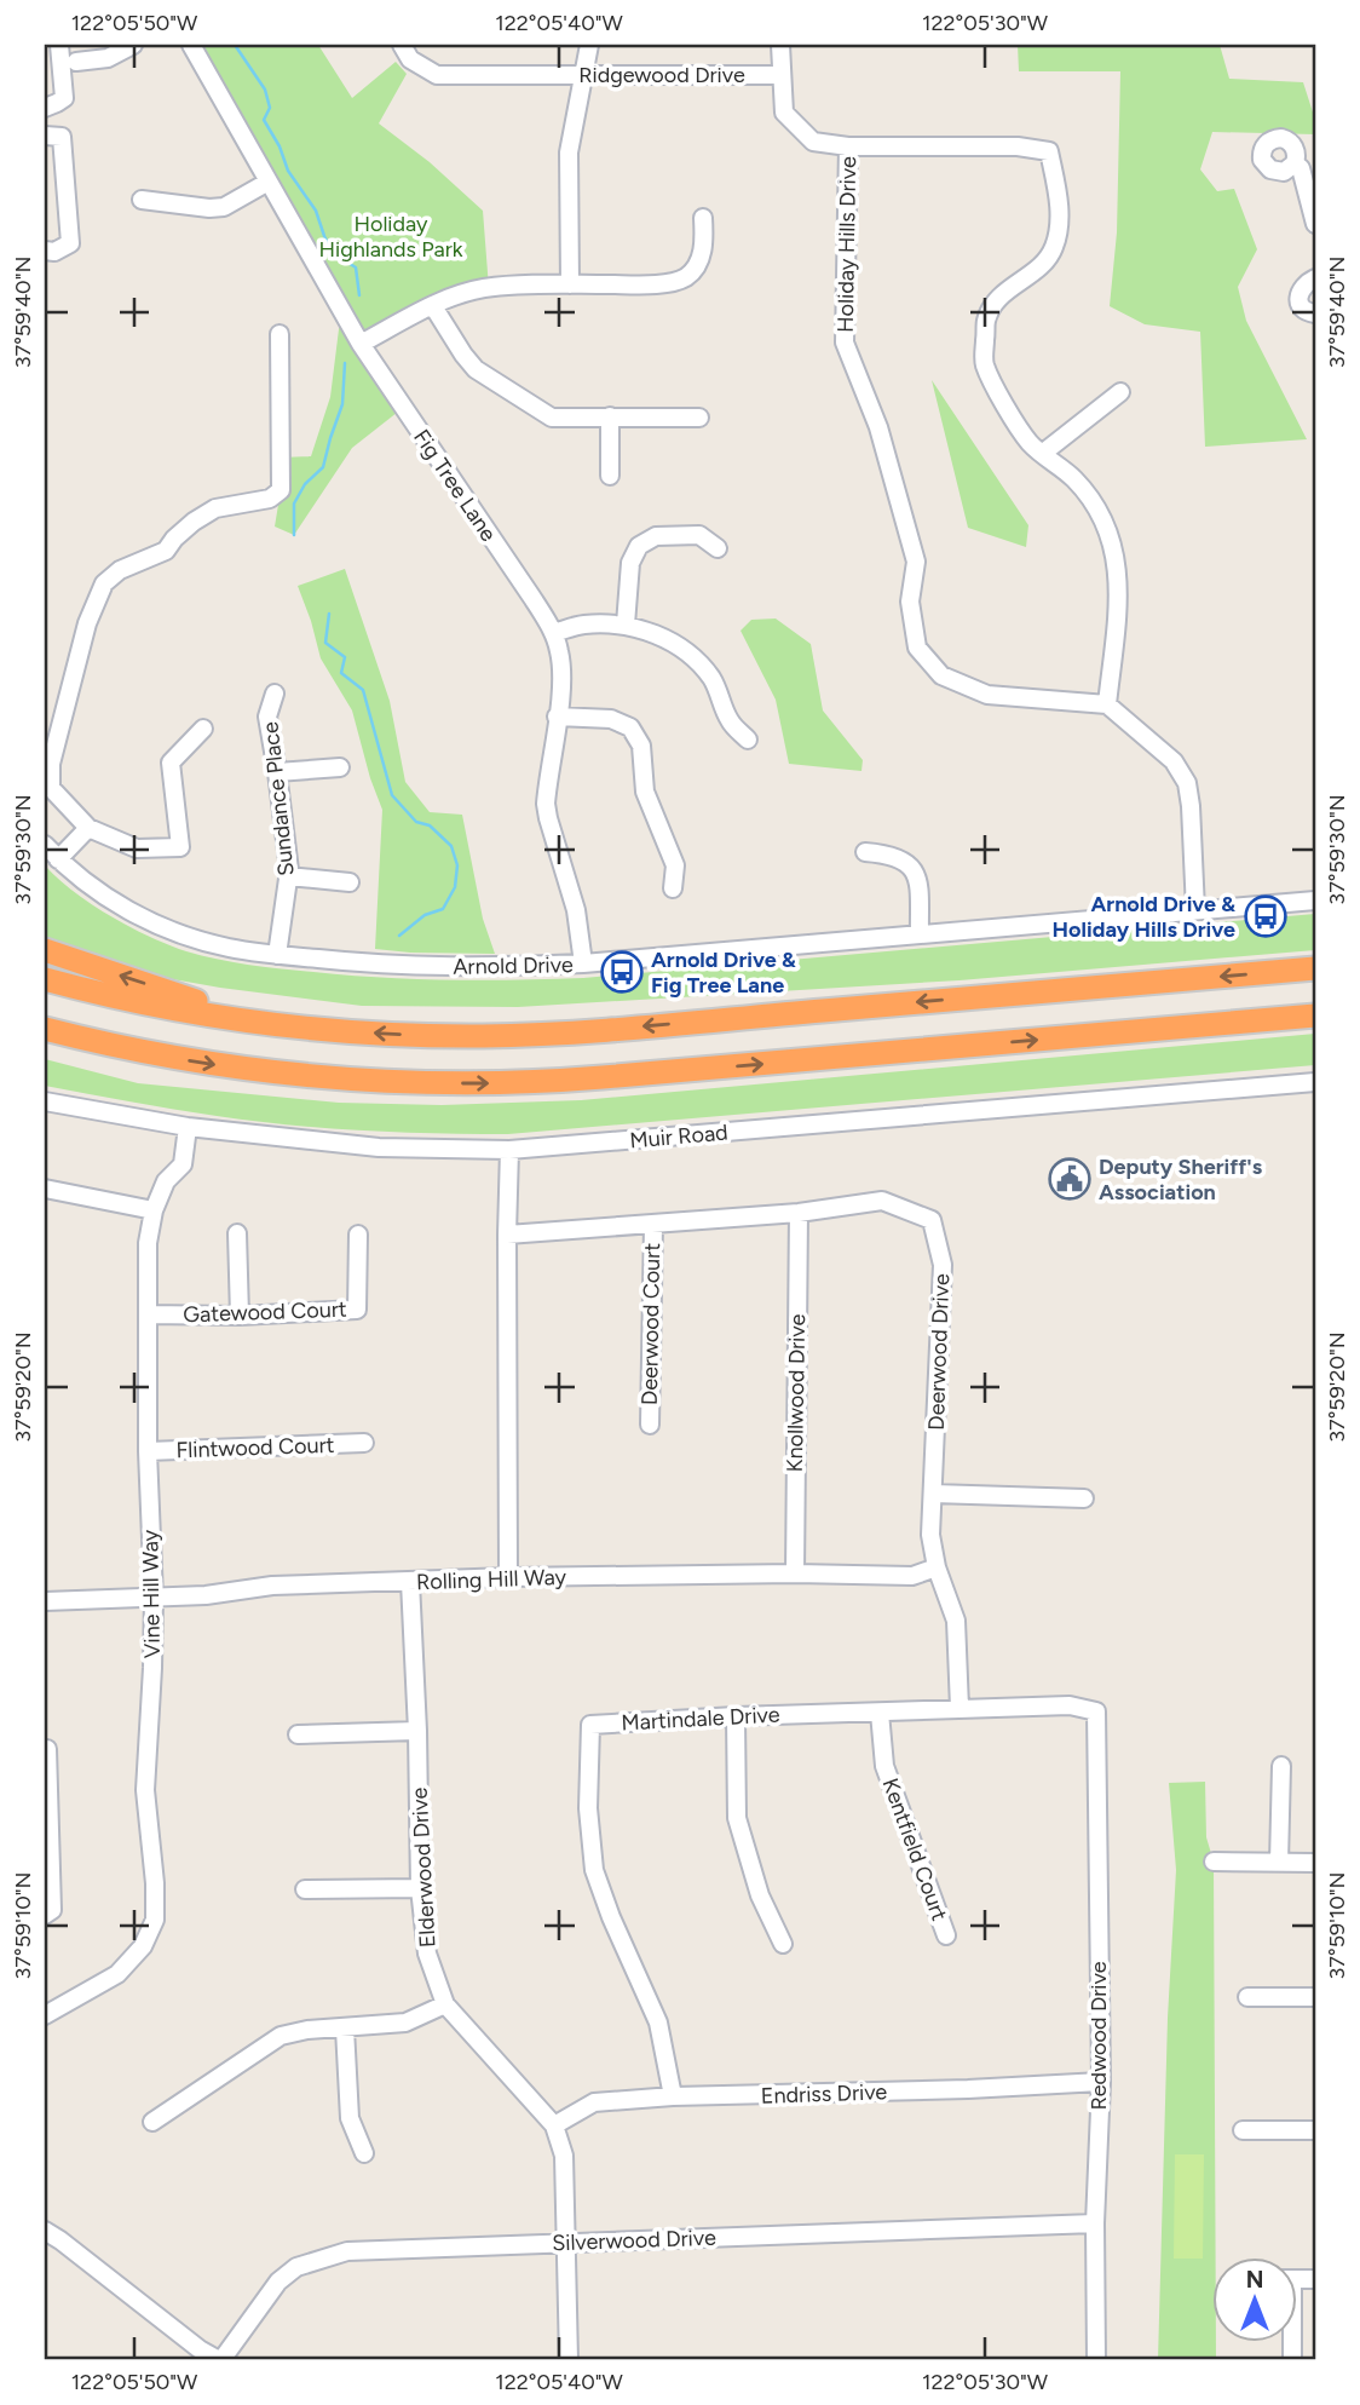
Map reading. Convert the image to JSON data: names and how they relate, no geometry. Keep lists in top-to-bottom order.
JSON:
{
  "streets": {
    "street": [
      "Ridgewood Drive",
      "Holiday Hills Drive",
      "Fig Tree Lane",
      "Sundance Place",
      "Arnold Drive",
      "Muir Road",
      "Gatewood Court",
      "Deerwood Court",
      "Deerwood Drive",
      "Knollwood Drive",
      "Flintwood Court",
      "Rolling Hill Way",
      "Vine Hill Way",
      "Martindale Drive",
      "Kentfield Court",
      "Elderwood Drive",
      "Redwood Drive",
      "Endriss Drive",
      "Silverwood Drive"
    ]
  },
  "crossings": [
    ["Fig Tree Lane", "Arnold Drive"],
    ["Sundance Place", "Arnold Drive"],
    ["Muir Road", "Vine Hill Way"],
    ["Gatewood Court", "Vine Hill Way"],
    ["Deerwood Court", "Deerwood Drive"],
    ["Deerwood Drive", "Knollwood Drive"],
    ["Deerwood Drive", "Rolling Hill Way"],
    ["Deerwood Drive", "Martindale Drive"],
    ["Knollwood Drive", "Rolling Hill Way"],
    ["Flintwood Court", "Vine Hill Way"],
    ["Rolling Hill Way", "Vine Hill Way"],
    ["Rolling Hill Way", "Elderwood Drive"],
    ["Martindale Drive", "Kentfield Court"],
    ["Martindale Drive", "Redwood Drive"],
    ["Martindale Drive", "Endriss Drive"],
    ["Elderwood Drive", "Endriss Drive"],
    ["Elderwood Drive", "Silverwood Drive"],
    ["Redwood Drive", "Endriss Drive"],
    ["Redwood Drive", "Silverwood Drive"]
  ],
  "parks": ["Holiday Highlands Park"],
  "places": {
    "bus stop": ["Arnold Drive & Holiday Hills Drive", "Arnold Drive & Fig Tree Lane"],
    "public building": ["Deputy Sheriff's Association"]
  },
  "north": "top",
  "coordinates": [
    "122°05'50\"W",
    "122°05'40\"W",
    "122°05'30\"W",
    "37°59'40\"N",
    "37°59'30\"N",
    "37°59'20\"N",
    "37°59'10\"N"
  ]
}
